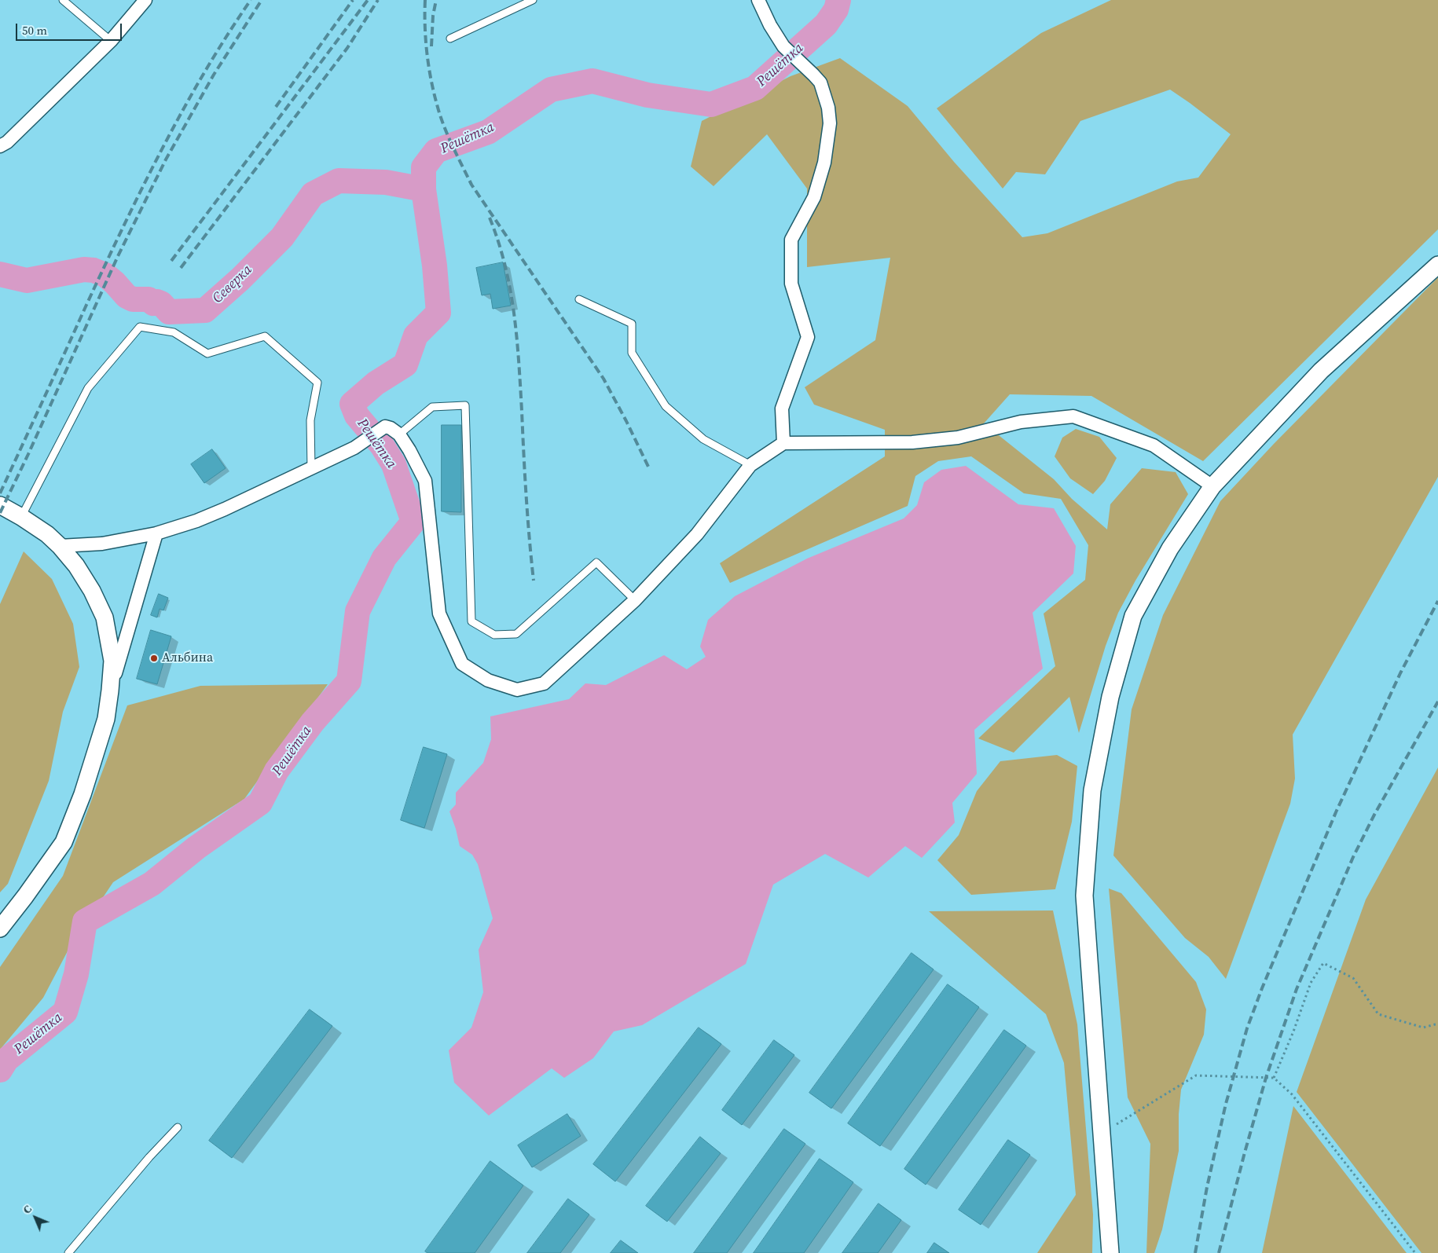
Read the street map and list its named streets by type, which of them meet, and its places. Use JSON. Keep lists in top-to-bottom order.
{
  "water": ["Решётка", "Северка"],
  "places": ["Альбина"],
  "scale_bar": "50 m",
  "north": "top left"
}
